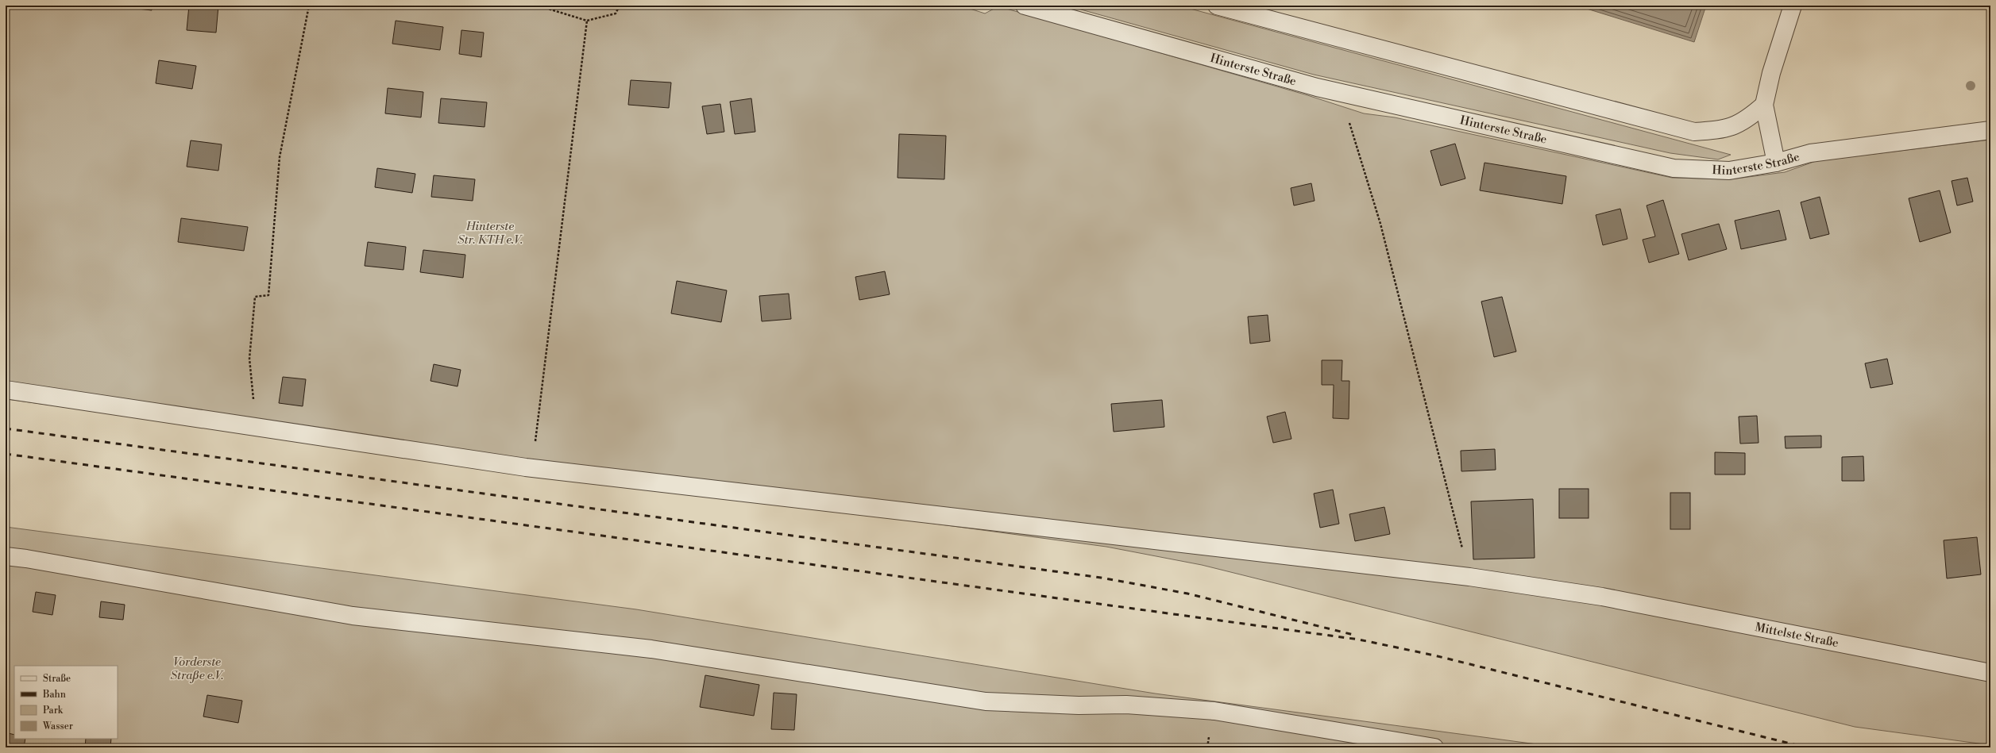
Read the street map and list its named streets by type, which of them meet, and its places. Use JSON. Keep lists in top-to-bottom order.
{
  "streets": {
    "street": ["Hinterste Straße", "Mittelste Straße"]
  },
  "parks": ["Hinterste Str. KTH e.V.", "Vorderste Straße e.V."],
  "legend": [
    "Straße",
    "Bahn",
    "Park",
    "Wasser"
  ]
}
